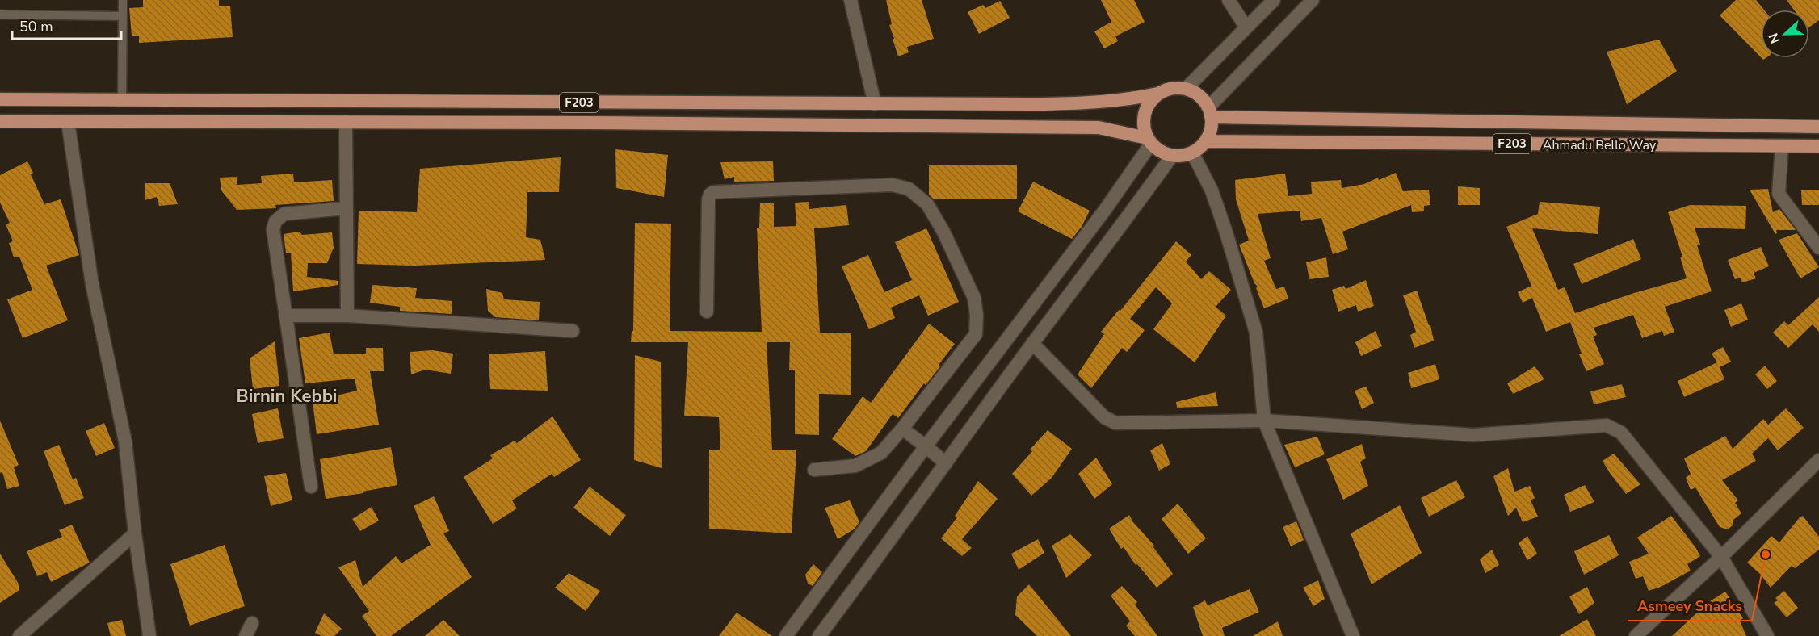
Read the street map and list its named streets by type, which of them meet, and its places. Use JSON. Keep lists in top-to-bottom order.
{
  "streets": {
    "main road": ["F203", "Ahmadu Bello Way"]
  },
  "crossings": [
    ["F203", "Ahmadu Bello Way"]
  ],
  "districts": ["Birnin Kebbi"],
  "places": ["Asmeey Snacks"],
  "scale_bar": "50 m",
  "north": "left"
}
